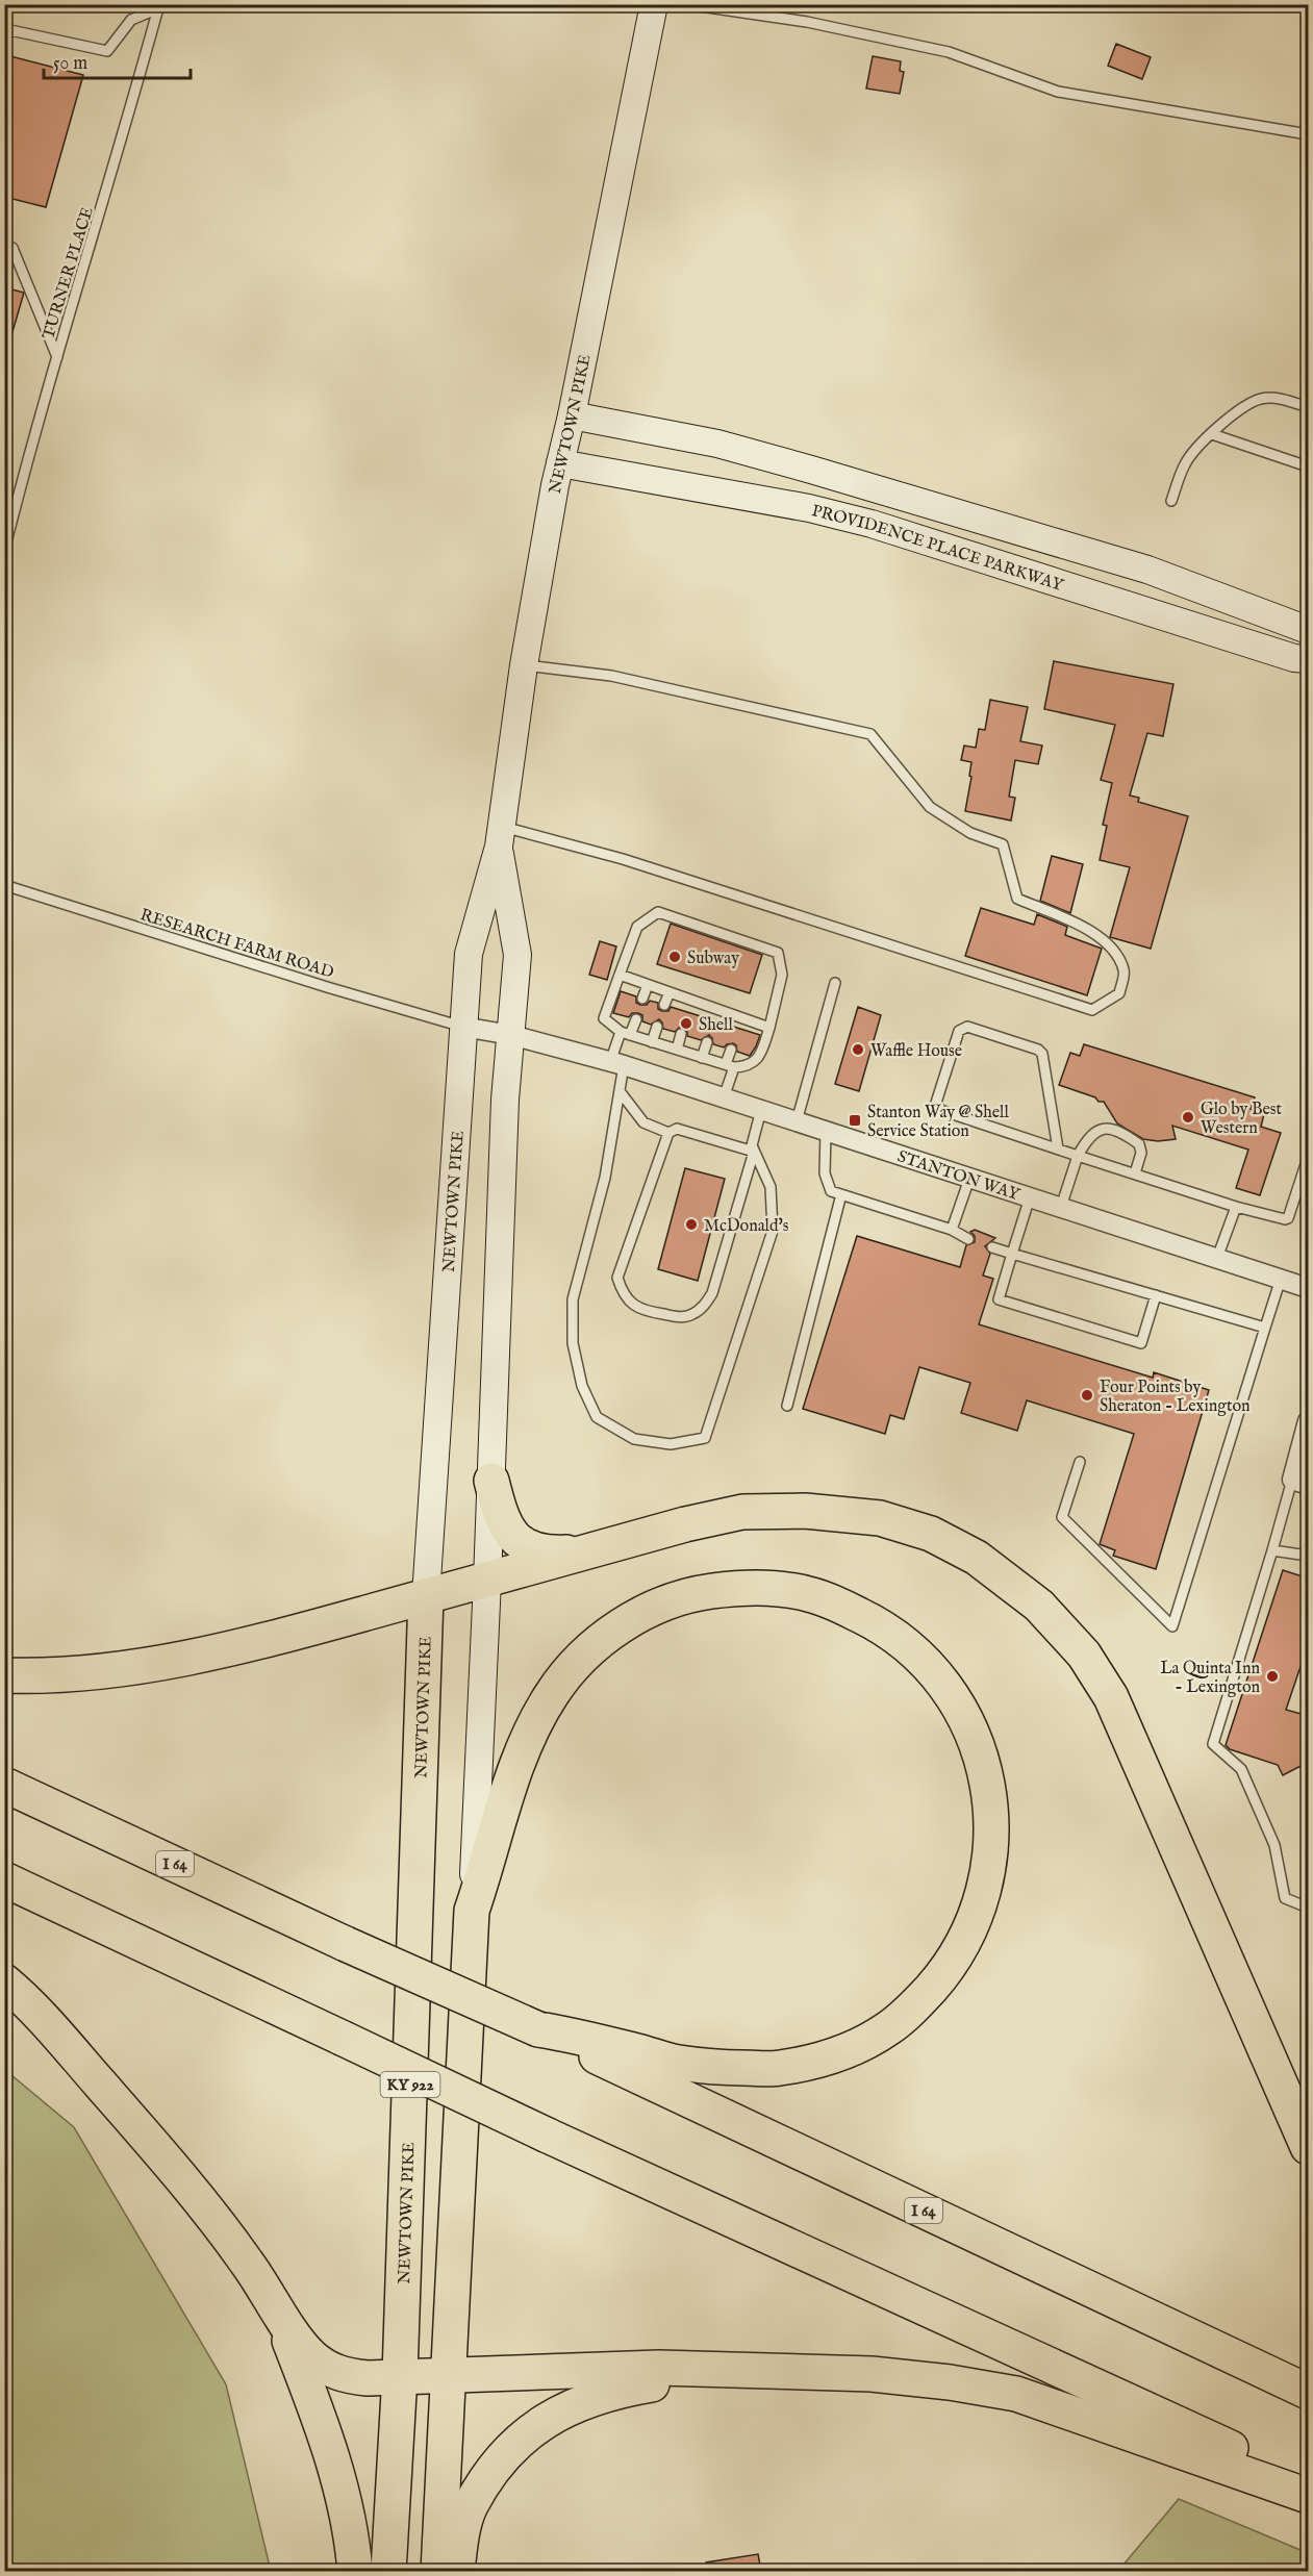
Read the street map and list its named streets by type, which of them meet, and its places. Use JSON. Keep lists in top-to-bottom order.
{
  "streets": {
    "highway": ["NEWTOWN PIKE", "I 64", "KY 922"],
    "main road": ["PROVIDENCE PLACE PARKWAY"],
    "street": ["STANTON WAY"],
    "lane": ["TURNER PLACE", "RESEARCH FARM ROAD"]
  },
  "crossings": [
    ["NEWTOWN PIKE", "PROVIDENCE PLACE PARKWAY"],
    ["NEWTOWN PIKE", "RESEARCH FARM ROAD"],
    ["NEWTOWN PIKE", "STANTON WAY"],
    ["RESEARCH FARM ROAD", "STANTON WAY"]
  ],
  "places": {
    "other": [
      "Subway",
      "Shell",
      "Waffle House",
      "Glo by Best Western",
      "McDonald's",
      "Four Points by Sheraton - Lexington",
      "La Quinta Inn - Lexington"
    ],
    "transit": ["Stanton Way @ Shell Service Station"]
  },
  "scale_bar": "50 m"
}
